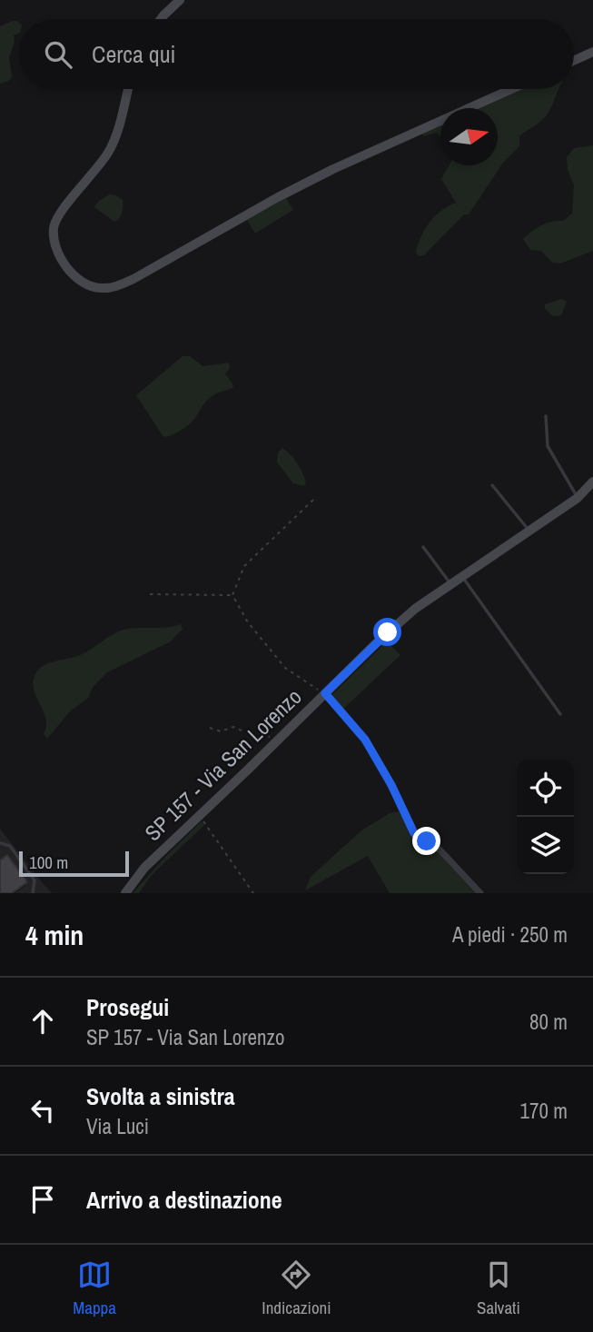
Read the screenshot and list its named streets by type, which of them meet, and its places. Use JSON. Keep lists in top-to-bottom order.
{
  "streets": {
    "street": ["SP 157 - Via San Lorenzo"]
  },
  "scale_bar": "100 m",
  "north": "right",
  "page": {
    "search": "Cerca qui",
    "scale": "100 m",
    "heading": ["4 min", "A piedi · 250 m"],
    "list": [
      ["Prosegui", "SP 157 - Via San Lorenzo", "80 m"],
      ["Svolta a sinistra", "Via Luci", "170 m"],
      "Arrivo a destinazione"
    ],
    "nav": ["Mappa", "Indicazioni", "Salvati"]
  }
}
